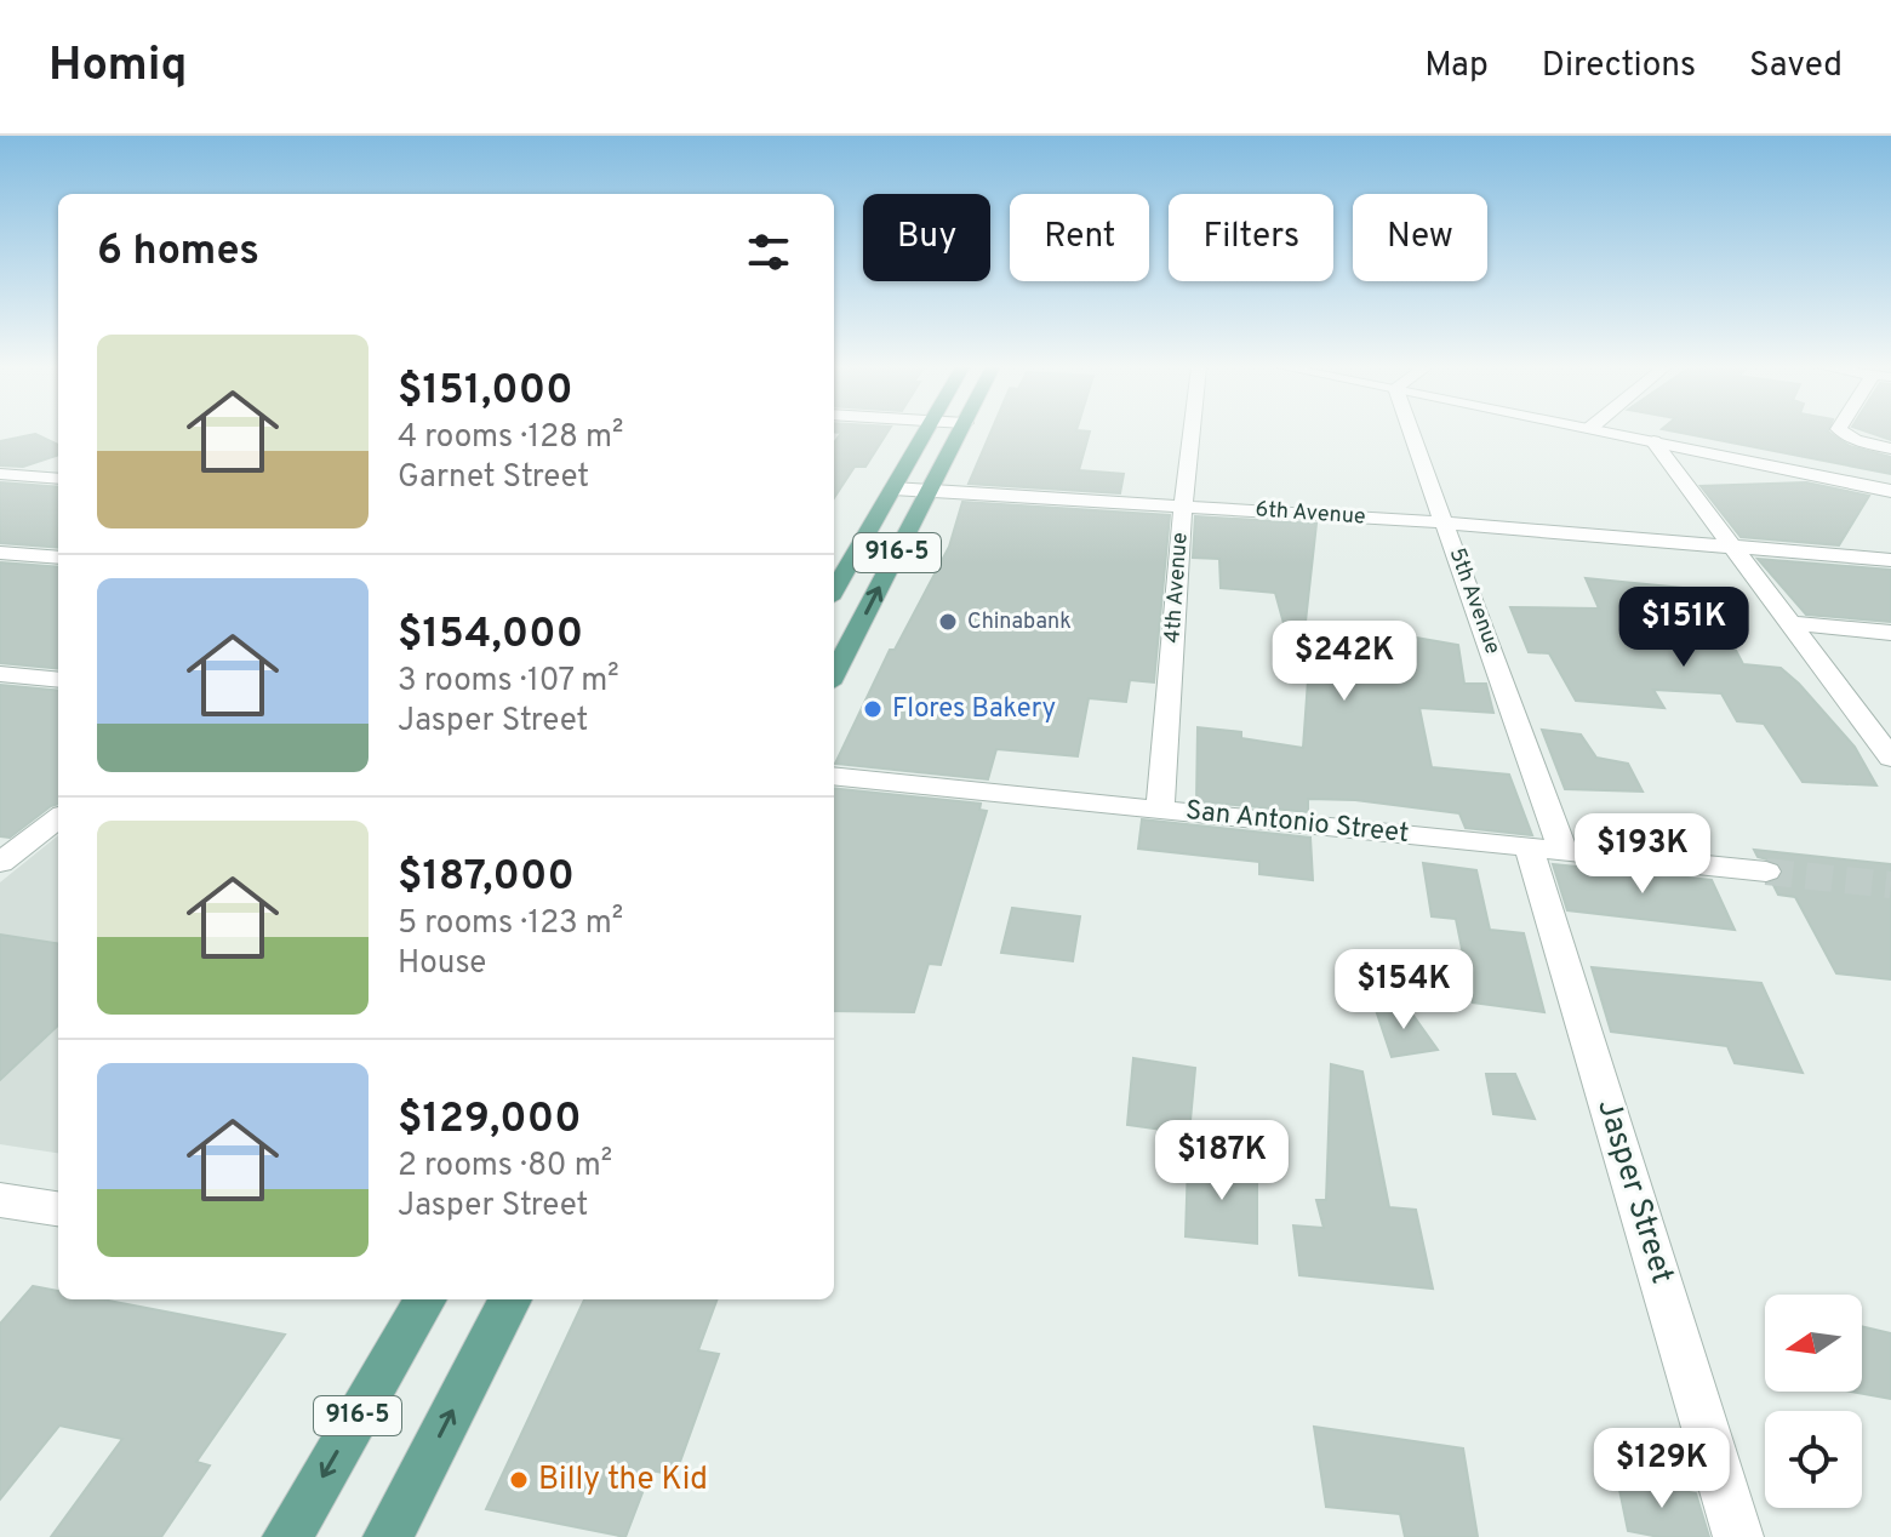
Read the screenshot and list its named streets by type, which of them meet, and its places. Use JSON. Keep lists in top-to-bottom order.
{
  "streets": {
    "main road": ["916-5"],
    "street": [
      "6th Avenue",
      "4th Avenue",
      "5th Avenue",
      "San Antonio Street",
      "Jasper Street"
    ]
  },
  "crossings": [
    ["6th Avenue", "916-5"],
    ["6th Avenue", "4th Avenue"],
    ["6th Avenue", "5th Avenue"],
    ["4th Avenue", "San Antonio Street"],
    ["5th Avenue", "San Antonio Street"],
    ["5th Avenue", "Jasper Street"],
    ["San Antonio Street", "Jasper Street"]
  ],
  "places": ["Chinabank", "Flores Bakery", "Billy the Kid"],
  "north": "left",
  "page": {
    "header": "Homiq",
    "nav": ["Map", "Directions", "Saved"],
    "chip": [
      "Buy",
      "Rent",
      "Filters",
      "New"
    ],
    "heading": "6 homes",
    "list": [
      {
        "name": "$151,000",
        "note": "4 rooms · 128 m² · Garnet Street"
      },
      {
        "name": "$154,000",
        "note": "3 rooms · 107 m² · Jasper Street"
      },
      {
        "name": "$187,000",
        "note": "5 rooms · 123 m² · House"
      },
      {
        "name": "$129,000",
        "note": "2 rooms · 80 m² · Jasper Street"
      }
    ],
    "price": [
      "$151K",
      "$242K",
      "$193K",
      "$154K",
      "$187K",
      "$129K"
    ]
  }
}
